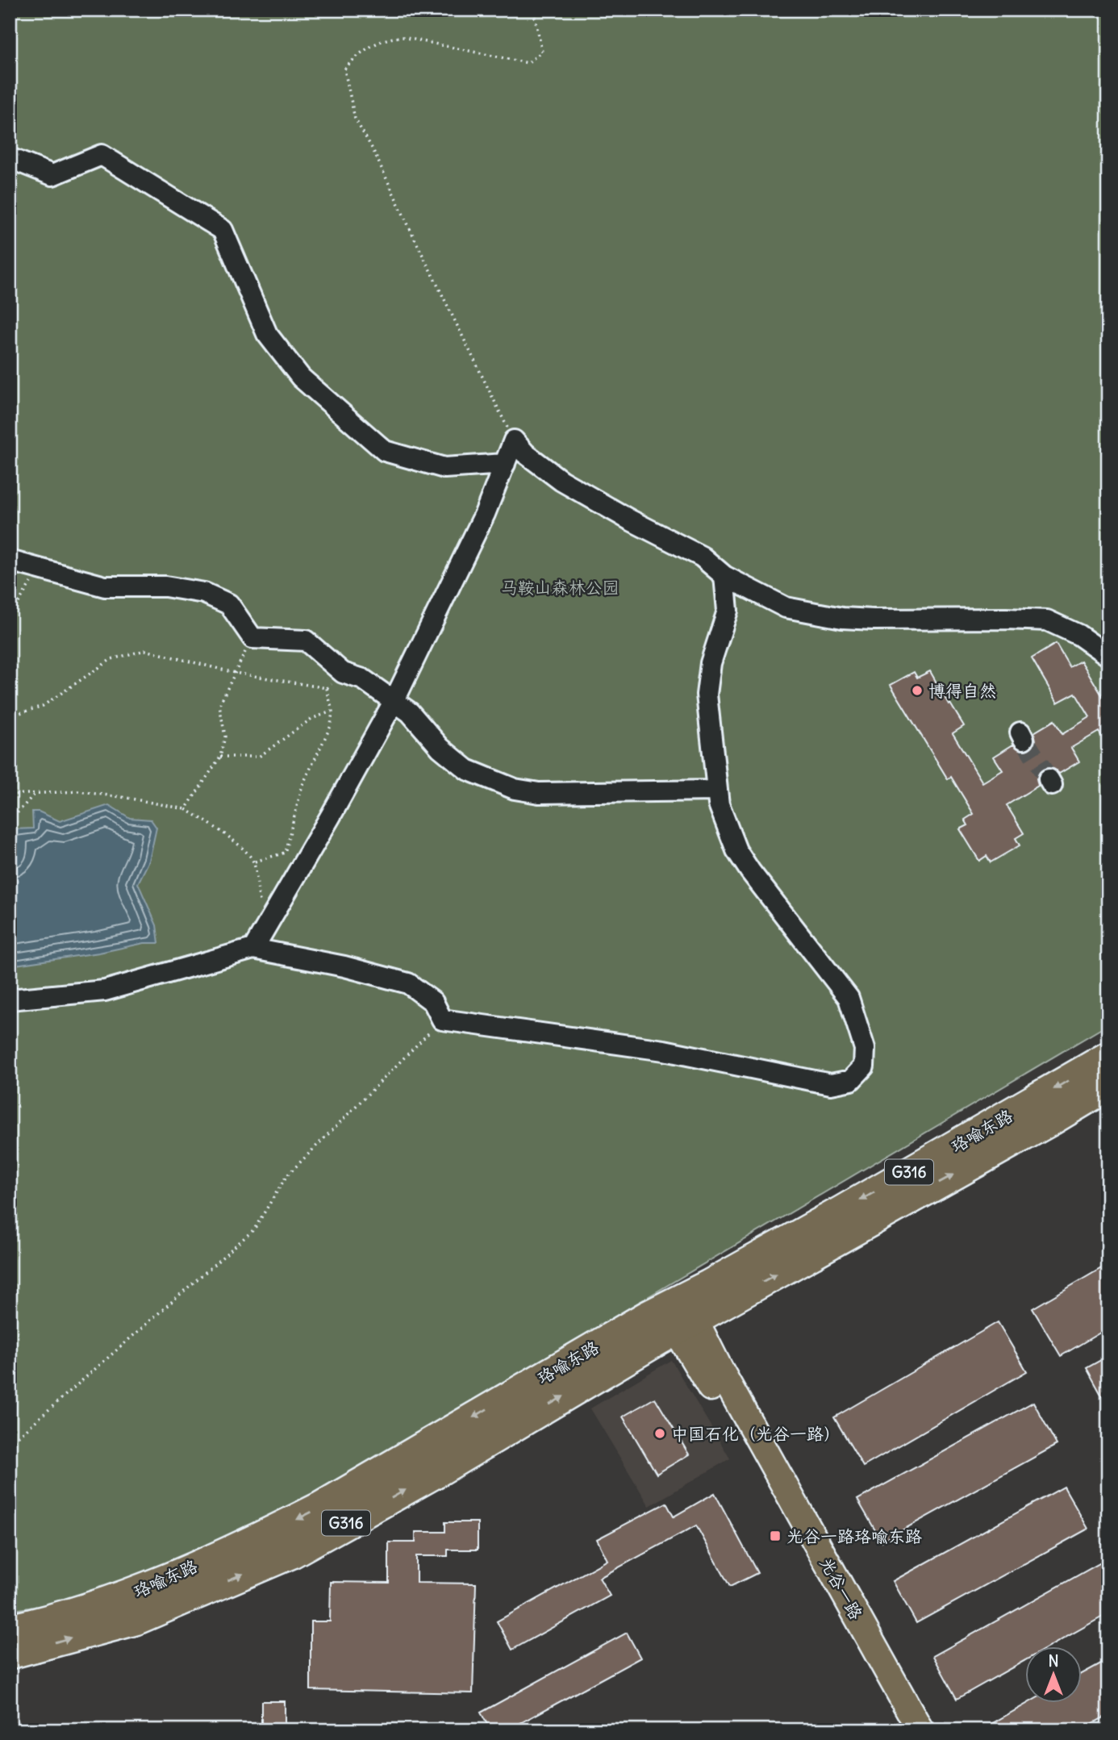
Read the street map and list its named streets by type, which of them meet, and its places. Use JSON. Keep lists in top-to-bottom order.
{
  "streets": {
    "highway": ["珞喻东路", "G316"],
    "main road": ["光谷一路"]
  },
  "crossings": [
    ["珞喻东路", "光谷一路"]
  ],
  "parks": ["马鞍山森林公园"],
  "places": {
    "other": ["博得自然", "中国石化（光谷一路）"],
    "transit": ["光谷一路珞喻东路"]
  },
  "north": "top"
}
